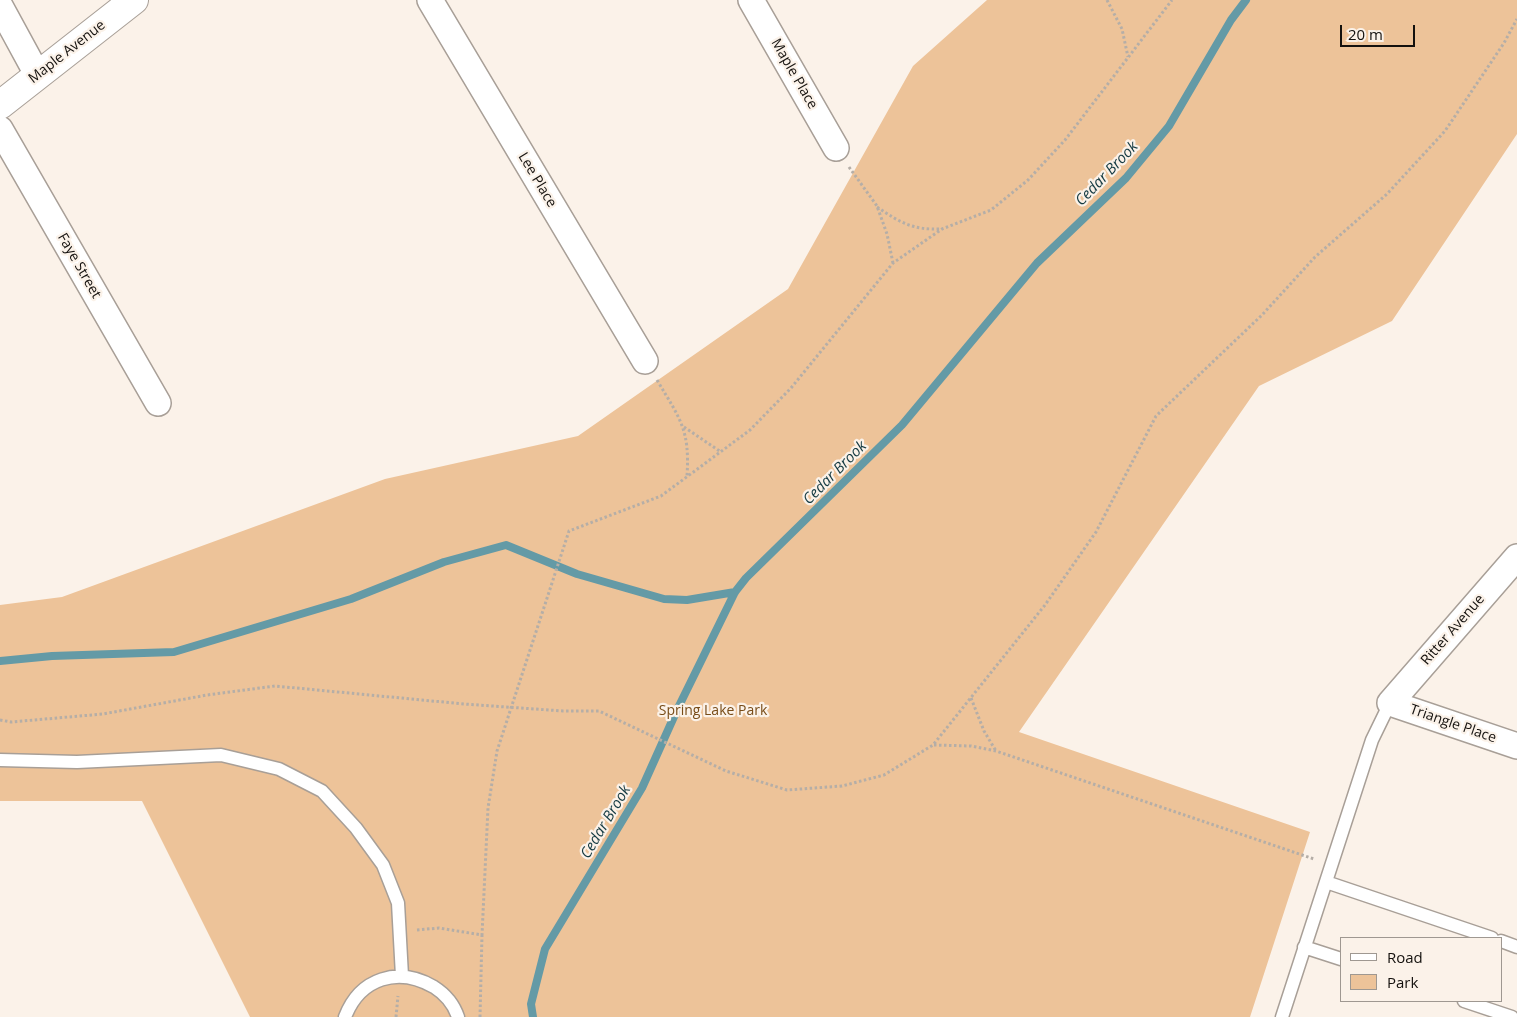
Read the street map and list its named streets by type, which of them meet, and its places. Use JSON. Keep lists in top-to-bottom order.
{
  "streets": {
    "main road": ["Maple Avenue"],
    "street": [
      "Maple Place",
      "Lee Place",
      "Faye Street",
      "Ritter Avenue",
      "Triangle Place"
    ]
  },
  "crossings": [
    ["Ritter Avenue", "Triangle Place"]
  ],
  "water": ["Cedar Brook"],
  "parks": ["Spring Lake Park"],
  "legend": ["Road", "Park"],
  "scale_bar": "20 m"
}
